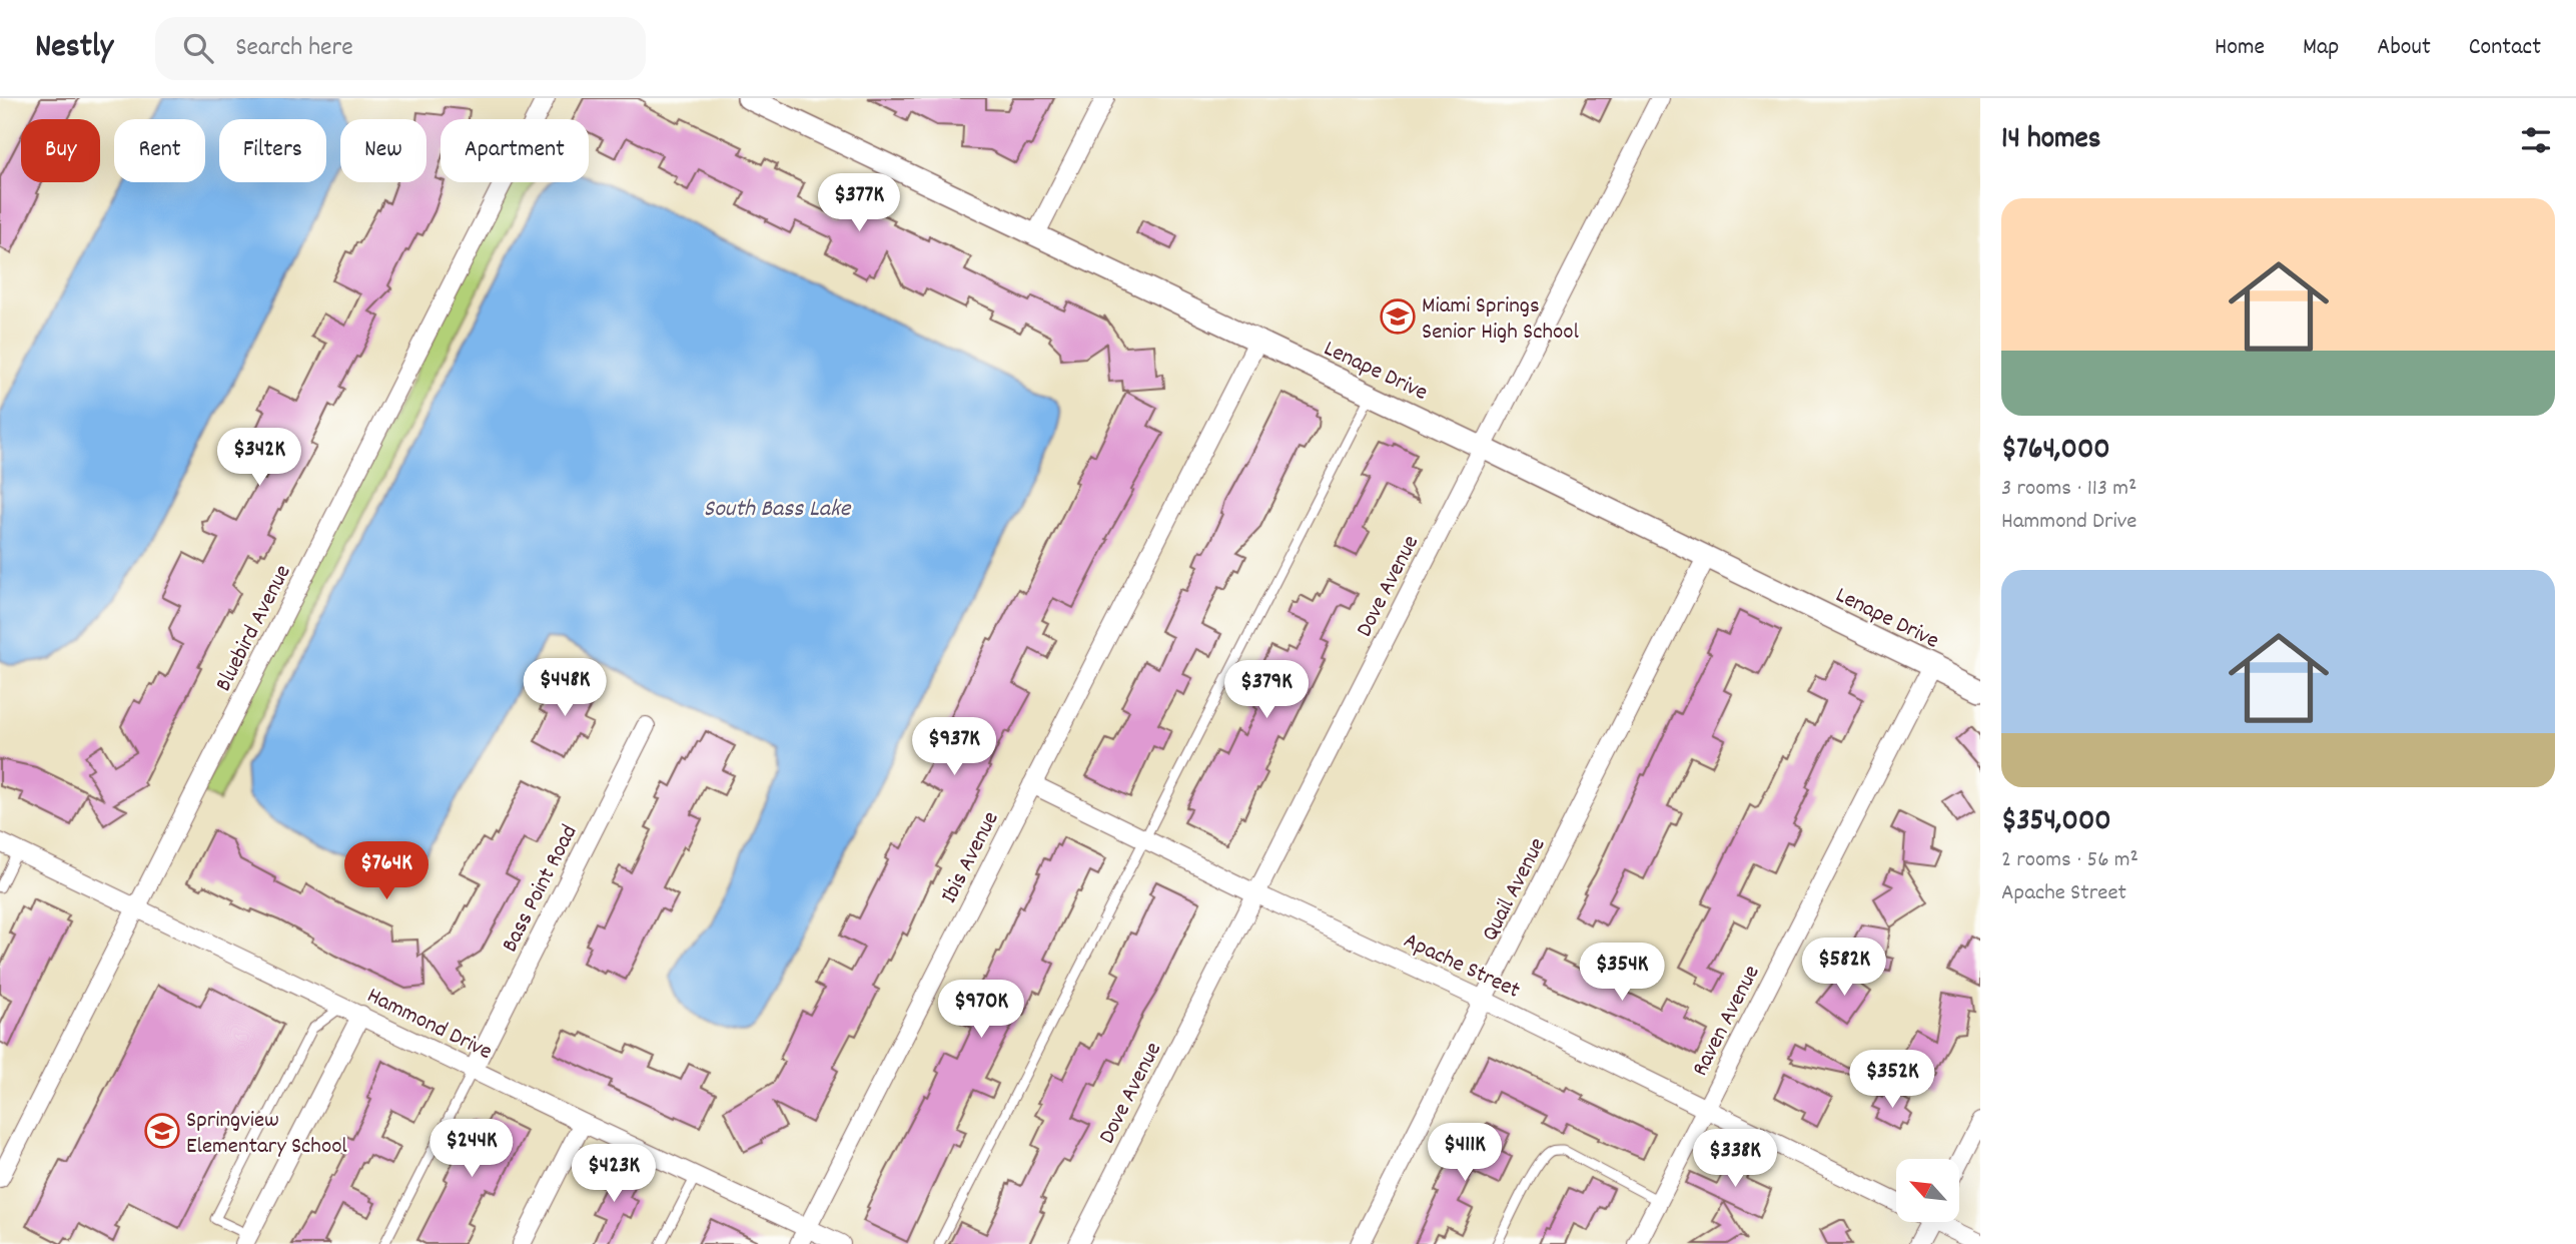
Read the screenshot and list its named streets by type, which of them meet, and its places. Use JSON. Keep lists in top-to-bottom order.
{
  "streets": {
    "street": [
      "Lenape Drive",
      "Dove Avenue",
      "Bluebird Avenue",
      "Ibis Avenue",
      "Bass Point Road",
      "Quail Avenue",
      "Apache Street",
      "Raven Avenue",
      "Hammond Drive"
    ]
  },
  "crossings": [
    ["Lenape Drive", "Dove Avenue"],
    ["Lenape Drive", "Ibis Avenue"],
    ["Lenape Drive", "Quail Avenue"],
    ["Lenape Drive", "Raven Avenue"],
    ["Dove Avenue", "Apache Street"],
    ["Bluebird Avenue", "Hammond Drive"],
    ["Ibis Avenue", "Apache Street"],
    ["Ibis Avenue", "Hammond Drive"],
    ["Bass Point Road", "Hammond Drive"],
    ["Quail Avenue", "Apache Street"],
    ["Apache Street", "Raven Avenue"]
  ],
  "water": ["South Bass Lake"],
  "places": {
    "school or university": ["Miami Springs Senior High School", "Springview Elementary School"]
  },
  "north": "top left",
  "page": {
    "header": "Nestly",
    "search": "Search here",
    "nav": [
      "Home",
      "Map",
      "About",
      "Contact"
    ],
    "heading": "14 homes",
    "chip": [
      "Buy",
      "Rent",
      "Filters",
      "New",
      "Apartment"
    ],
    "price": [
      "$377K",
      "$342K",
      "$448K",
      "$379K",
      "$937K",
      "$764K",
      "$582K",
      "$354K",
      "$970K",
      "$352K",
      "$244K",
      "$411K",
      "$338K",
      "$423K"
    ],
    "list": [
      {
        "name": "$764,000",
        "note": "3 rooms · 113 m² · Hammond Drive"
      },
      {
        "name": "$354,000",
        "note": "2 rooms · 56 m² · Apache Street"
      }
    ]
  }
}
